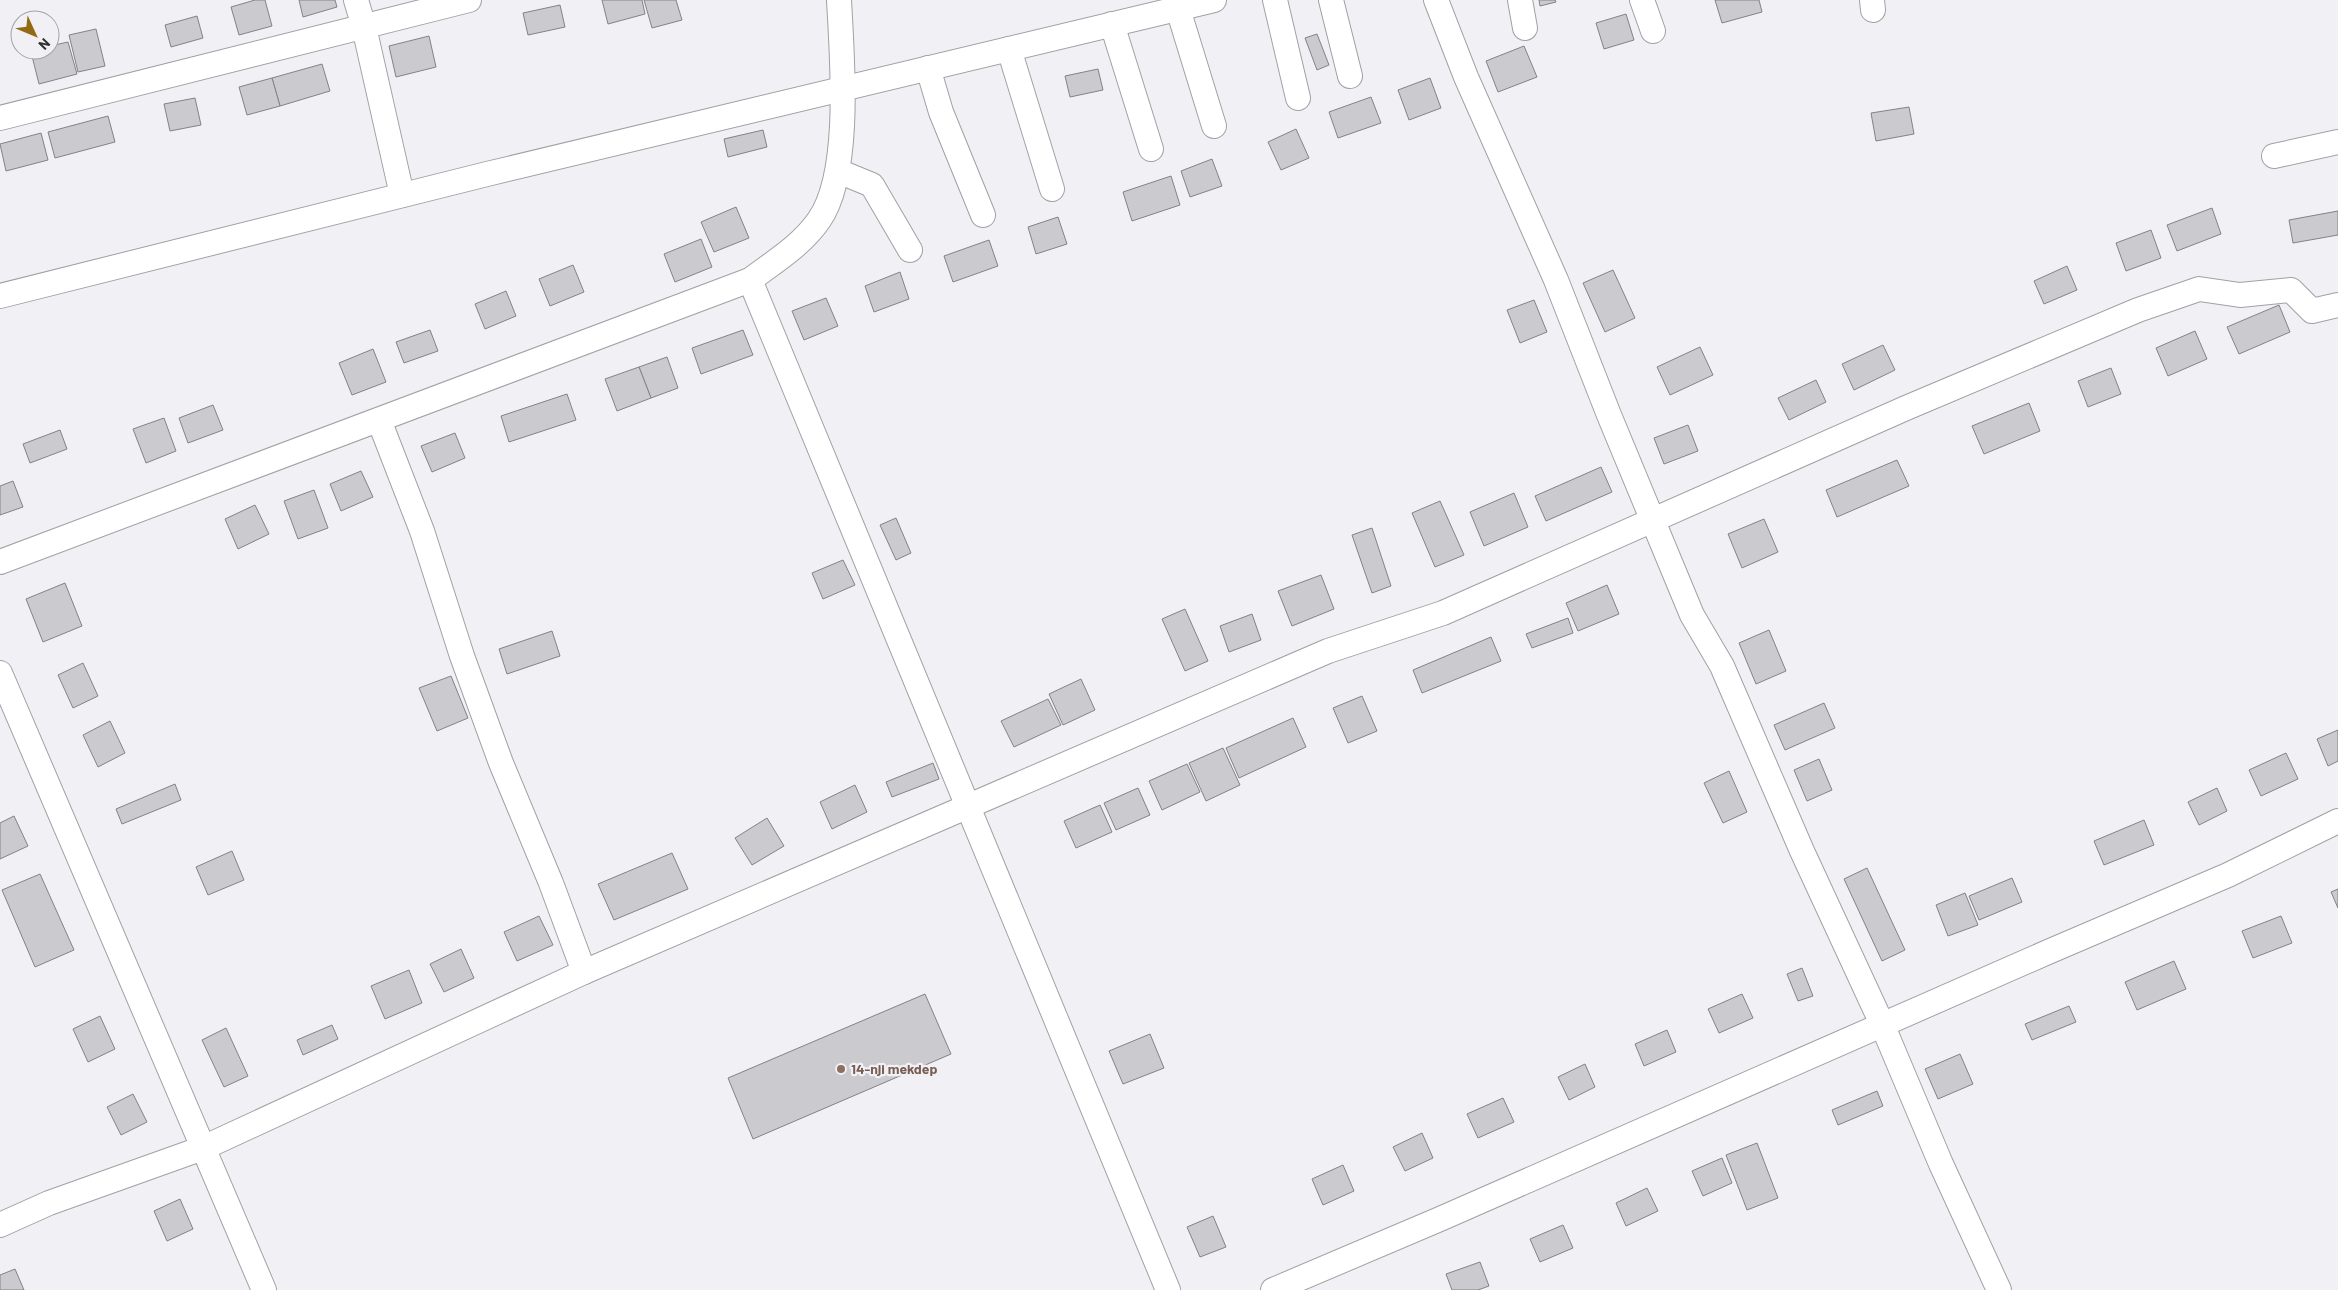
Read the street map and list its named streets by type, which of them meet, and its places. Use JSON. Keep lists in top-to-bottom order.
{
  "places": ["14-nji mekdep"],
  "north": "bottom right"
}
